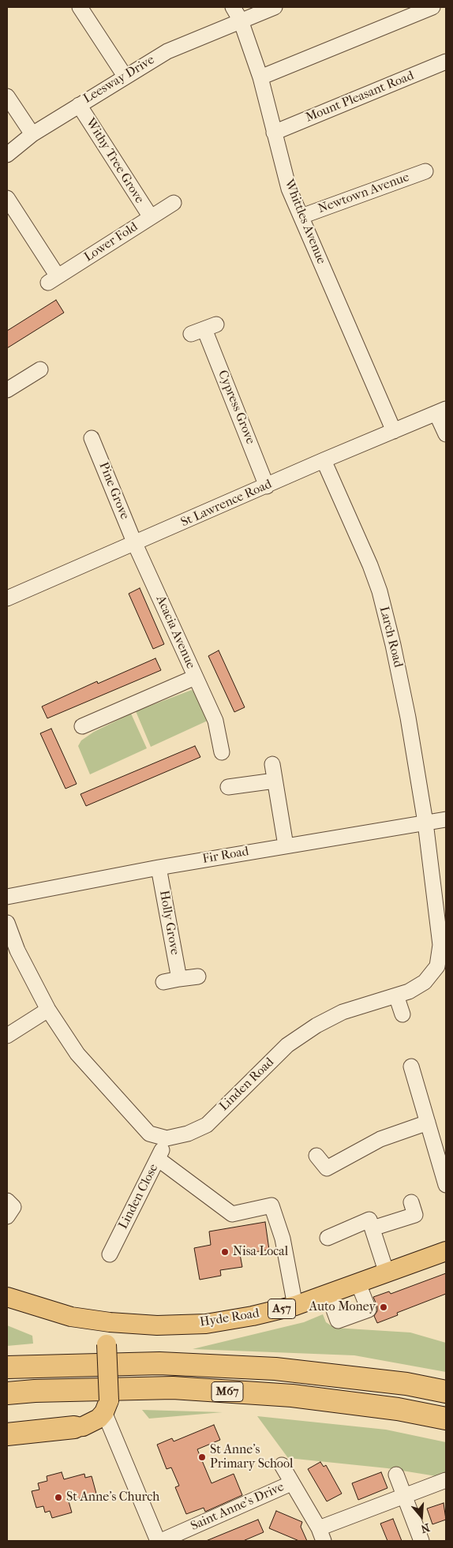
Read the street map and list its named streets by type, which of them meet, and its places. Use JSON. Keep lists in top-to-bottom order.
{
  "streets": {
    "highway": ["M67"],
    "main road": ["A57", "Hyde Road"],
    "street": [
      "Leesway Drive",
      "Mount Pleasant Road",
      "Withy Tree Grove",
      "Newtown Avenue",
      "Whittles Avenue",
      "Lower Fold",
      "Cypress Grove",
      "Pine Grove",
      "St Lawrence Road",
      "Acacia Avenue",
      "Larch Road",
      "Fir Road",
      "Holly Grove",
      "Linden Road",
      "Linden Close",
      "Saint Anne's Drive"
    ]
  },
  "crossings": [
    ["Leesway Drive", "Withy Tree Grove"],
    ["Leesway Drive", "Whittles Avenue"],
    ["Mount Pleasant Road", "Whittles Avenue"],
    ["Withy Tree Grove", "Lower Fold"],
    ["Newtown Avenue", "Whittles Avenue"],
    ["Whittles Avenue", "St Lawrence Road"],
    ["Cypress Grove", "St Lawrence Road"],
    ["Pine Grove", "St Lawrence Road"],
    ["Pine Grove", "Acacia Avenue"],
    ["St Lawrence Road", "Acacia Avenue"],
    ["St Lawrence Road", "Larch Road"],
    ["Larch Road", "Fir Road"],
    ["Larch Road", "Linden Road"],
    ["Fir Road", "Holly Grove"],
    ["Fir Road", "Linden Road"],
    ["Linden Road", "Linden Close"]
  ],
  "places": [
    "Nisa Local",
    "Auto Money",
    "St Anne's Primary School",
    "St Anne's Church"
  ],
  "north": "bottom"
}
